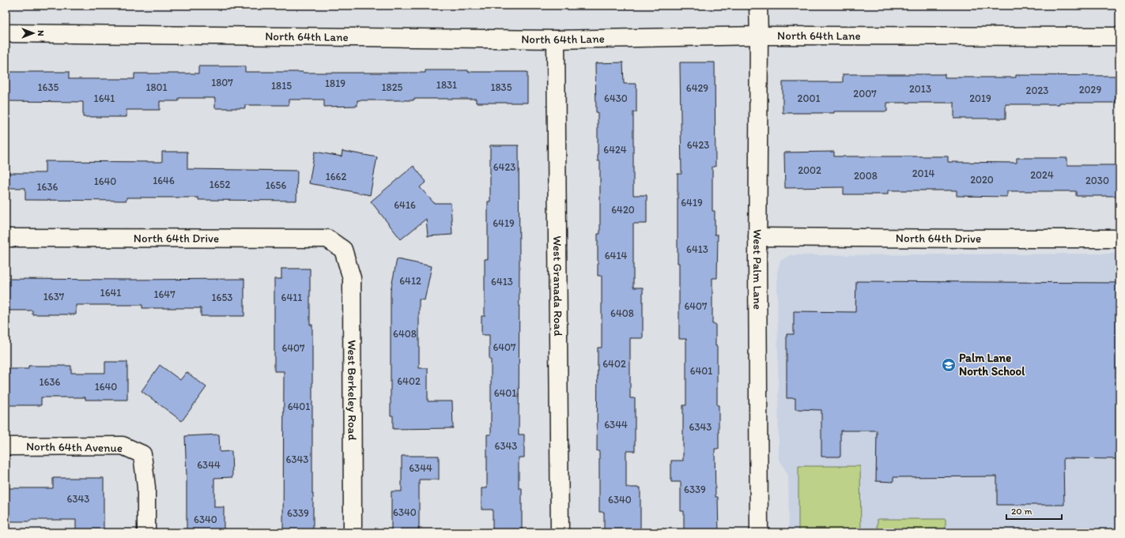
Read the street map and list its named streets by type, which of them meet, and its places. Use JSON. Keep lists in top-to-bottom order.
{
  "streets": {
    "street": [
      "North 64th Lane",
      "North 64th Drive",
      "West Palm Lane",
      "West Granada Road",
      "West Berkeley Road",
      "North 64th Avenue"
    ]
  },
  "crossings": [
    ["North 64th Lane", "West Palm Lane"],
    ["North 64th Lane", "West Granada Road"],
    ["North 64th Drive", "West Palm Lane"],
    ["North 64th Drive", "West Berkeley Road"]
  ],
  "places": {
    "school or university": ["Palm Lane North School"]
  },
  "house_numbers": [
    "1807",
    "1819",
    "1831",
    "1815",
    "1635",
    "1801",
    "1825",
    "1835",
    "6429",
    "2013",
    "2029",
    "2023",
    "2007",
    "1641",
    "6430",
    "2001",
    "2019",
    "6423",
    "6424",
    "6423",
    "2002",
    "2014",
    "2024",
    "2008",
    "1662",
    "2020",
    "1646",
    "2030",
    "1640",
    "1652",
    "1656",
    "1636",
    "6419",
    "6416",
    "6420",
    "6419",
    "6413",
    "6414",
    "6412",
    "6413",
    "1641",
    "1647",
    "1637",
    "1653",
    "6411",
    "6407",
    "6408",
    "6408",
    "6407",
    "6407",
    "6402",
    "6401",
    "6402",
    "1636",
    "1640",
    "6401",
    "6401",
    "6344",
    "6343",
    "6343",
    "6343",
    "6344",
    "6344",
    "6339",
    "6343",
    "6340",
    "6340",
    "6339",
    "6340"
  ],
  "scale_bar": "20 m",
  "north": "right"
}
